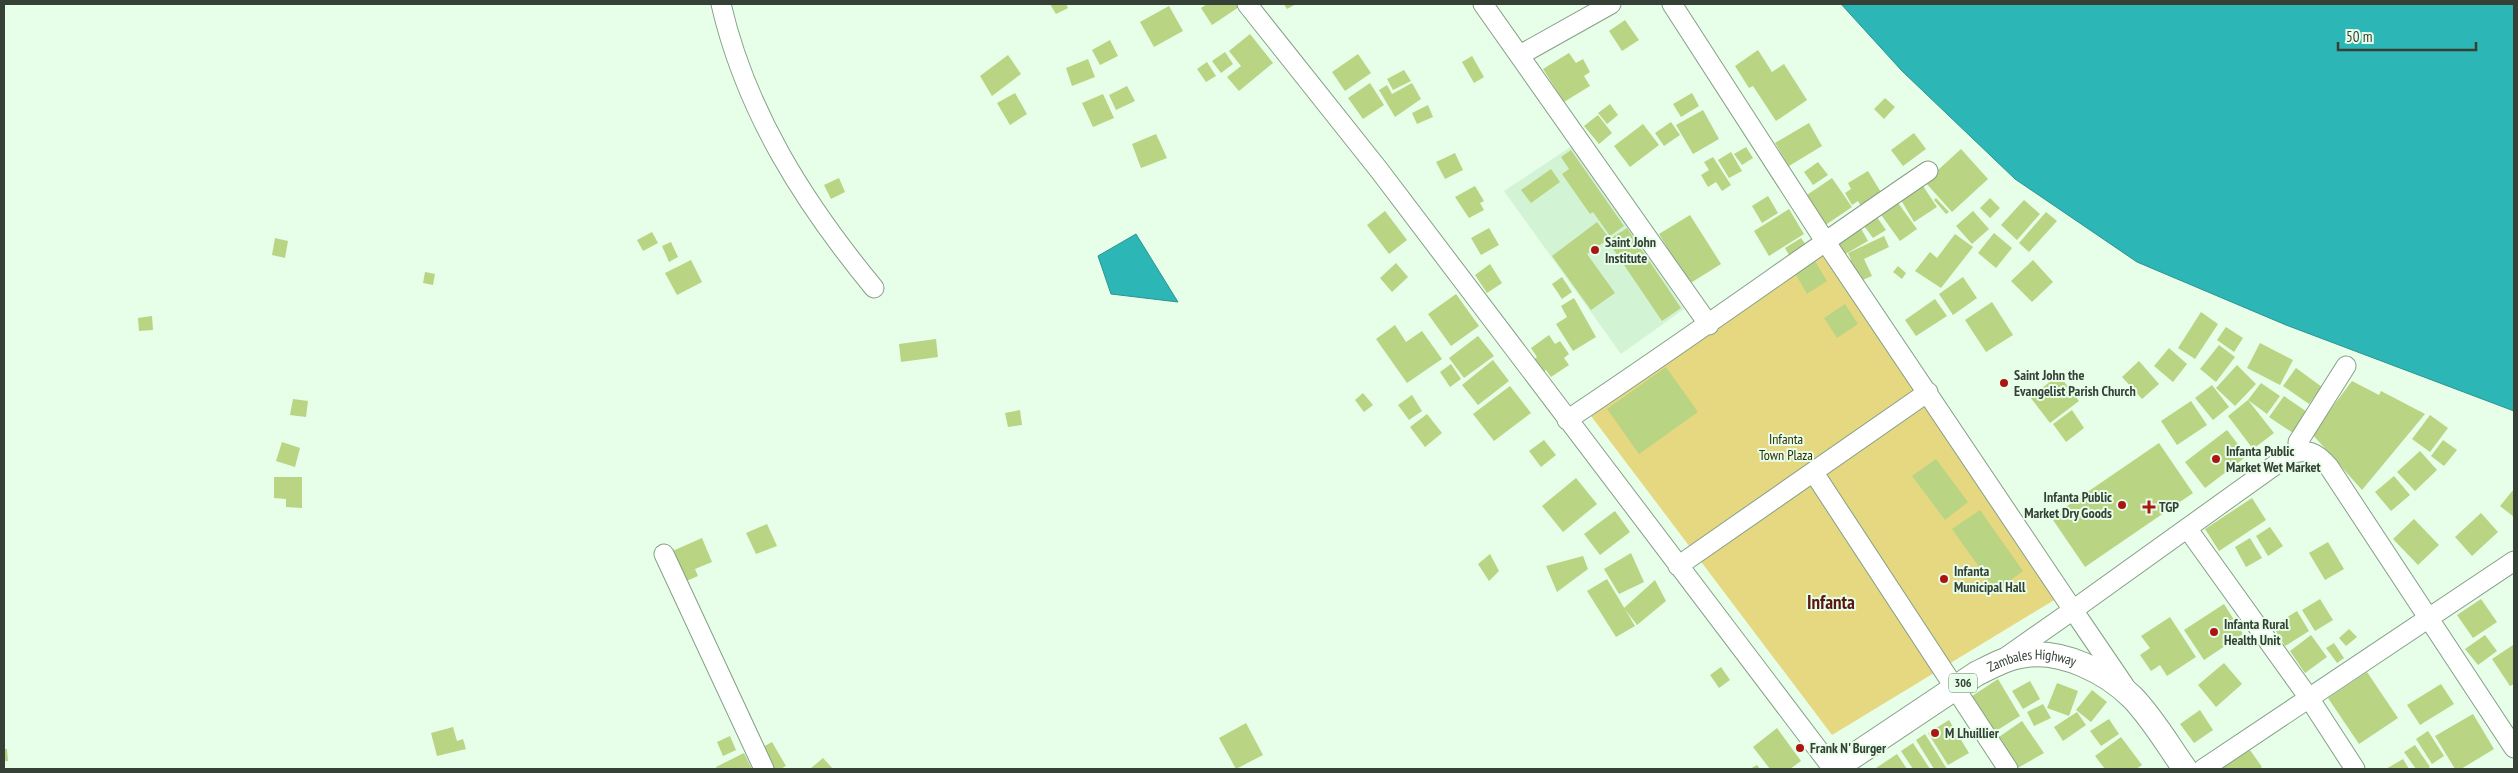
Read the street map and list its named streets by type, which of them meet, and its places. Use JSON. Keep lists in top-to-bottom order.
{
  "streets": {
    "main road": ["Zambales Highway", "306"]
  },
  "districts": ["Infanta"],
  "parks": ["Infanta Town Plaza"],
  "places": {
    "other": [
      "Saint John Institute",
      "Saint John the Evangelist Parish Church",
      "Infanta Public Market Wet Market",
      "Infanta Public Market Dry Goods",
      "Infanta Municipal Hall",
      "Infanta Rural Health Unit",
      "M Lhuillier",
      "Frank N' Burger"
    ],
    "health": ["TGP"]
  },
  "scale_bar": "50 m"
}
